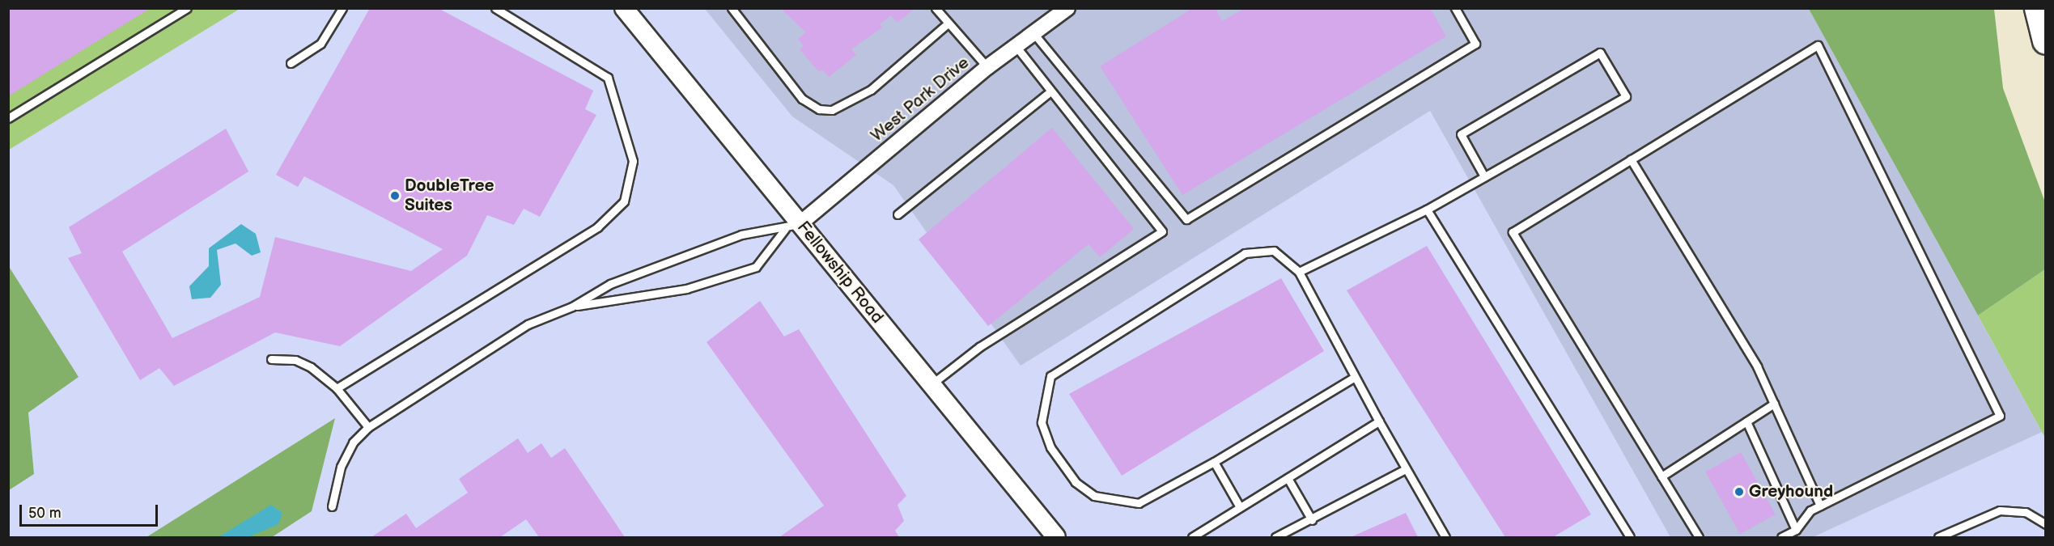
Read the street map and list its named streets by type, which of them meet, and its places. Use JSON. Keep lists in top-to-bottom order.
{
  "streets": {
    "street": ["West Park Drive", "Fellowship Road"]
  },
  "crossings": [
    ["West Park Drive", "Fellowship Road"]
  ],
  "places": ["DoubleTree Suites", "Greyhound"],
  "scale_bar": "50 m"
}
